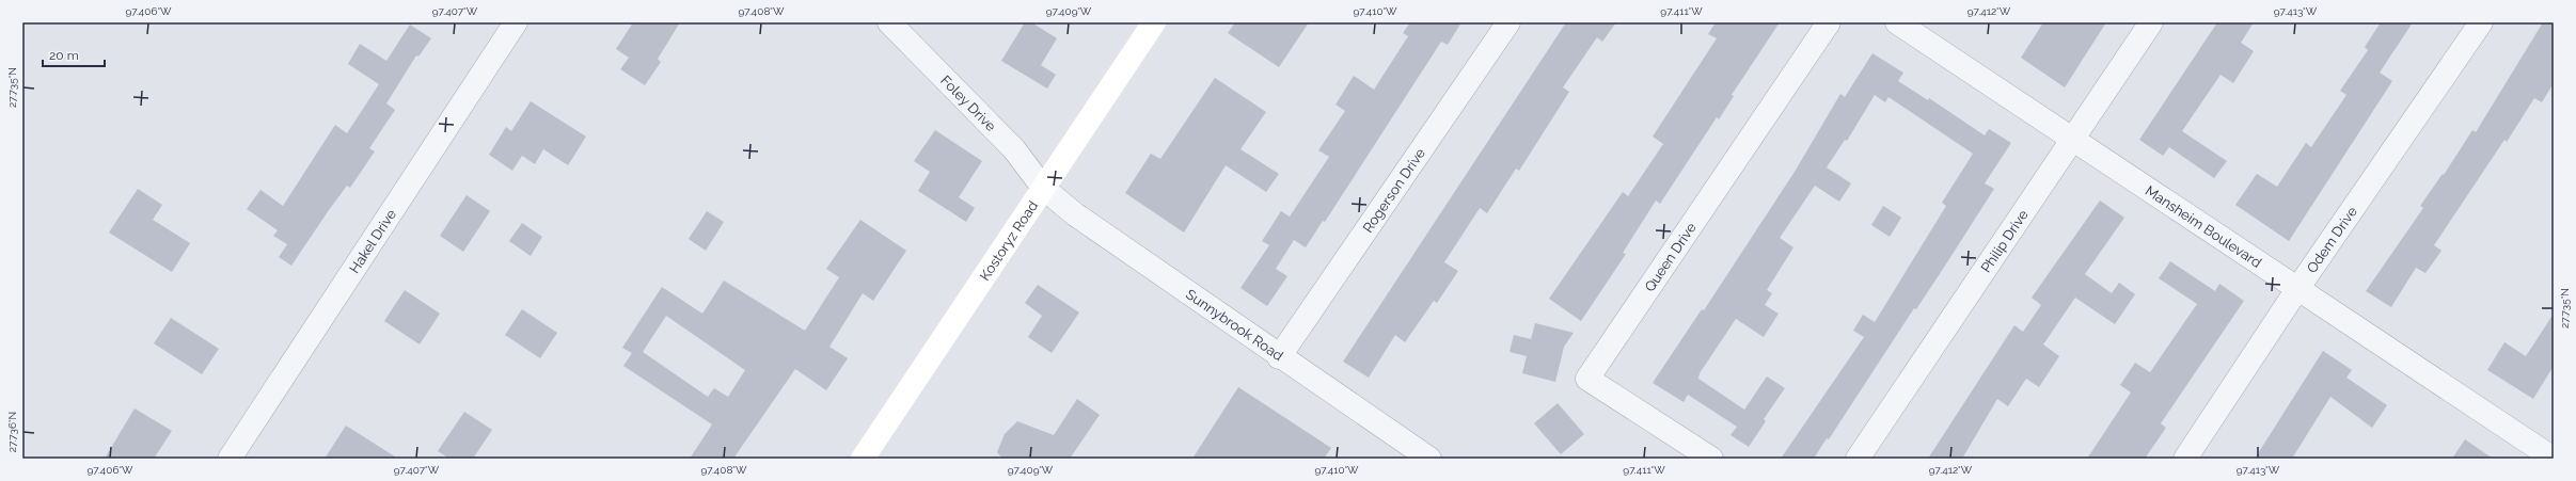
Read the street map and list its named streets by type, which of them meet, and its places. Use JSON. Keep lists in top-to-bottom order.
{
  "streets": {
    "main road": ["Kostoryz Road"],
    "street": [
      "Foley Drive",
      "Rogerson Drive",
      "Mansheim Boulevard",
      "Philip Drive",
      "Odem Drive",
      "Hakel Drive",
      "Queen Drive",
      "Sunnybrook Road"
    ]
  },
  "crossings": [
    ["Foley Drive", "Kostoryz Road"],
    ["Foley Drive", "Sunnybrook Road"],
    ["Rogerson Drive", "Sunnybrook Road"],
    ["Mansheim Boulevard", "Philip Drive"],
    ["Mansheim Boulevard", "Odem Drive"],
    ["Kostoryz Road", "Sunnybrook Road"]
  ],
  "scale_bar": "20 m",
  "coordinates": [
    "97.406°W",
    "97.407°W",
    "97.408°W",
    "97.409°W",
    "97.410°W",
    "97.411°W",
    "97.412°W",
    "97.413°W",
    "27.735°N",
    "27.736°N"
  ]
}
